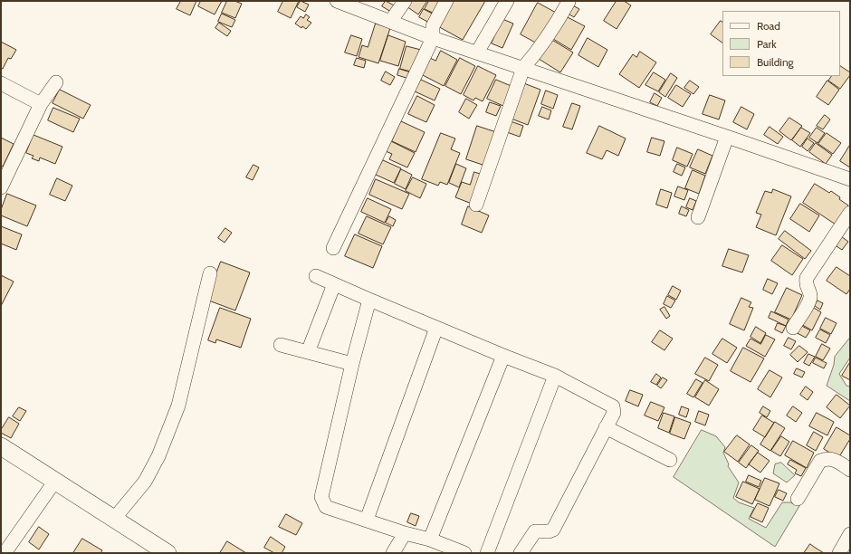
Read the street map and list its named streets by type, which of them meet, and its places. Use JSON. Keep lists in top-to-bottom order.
{
  "legend": ["Road", "Park", "Building"]
}
